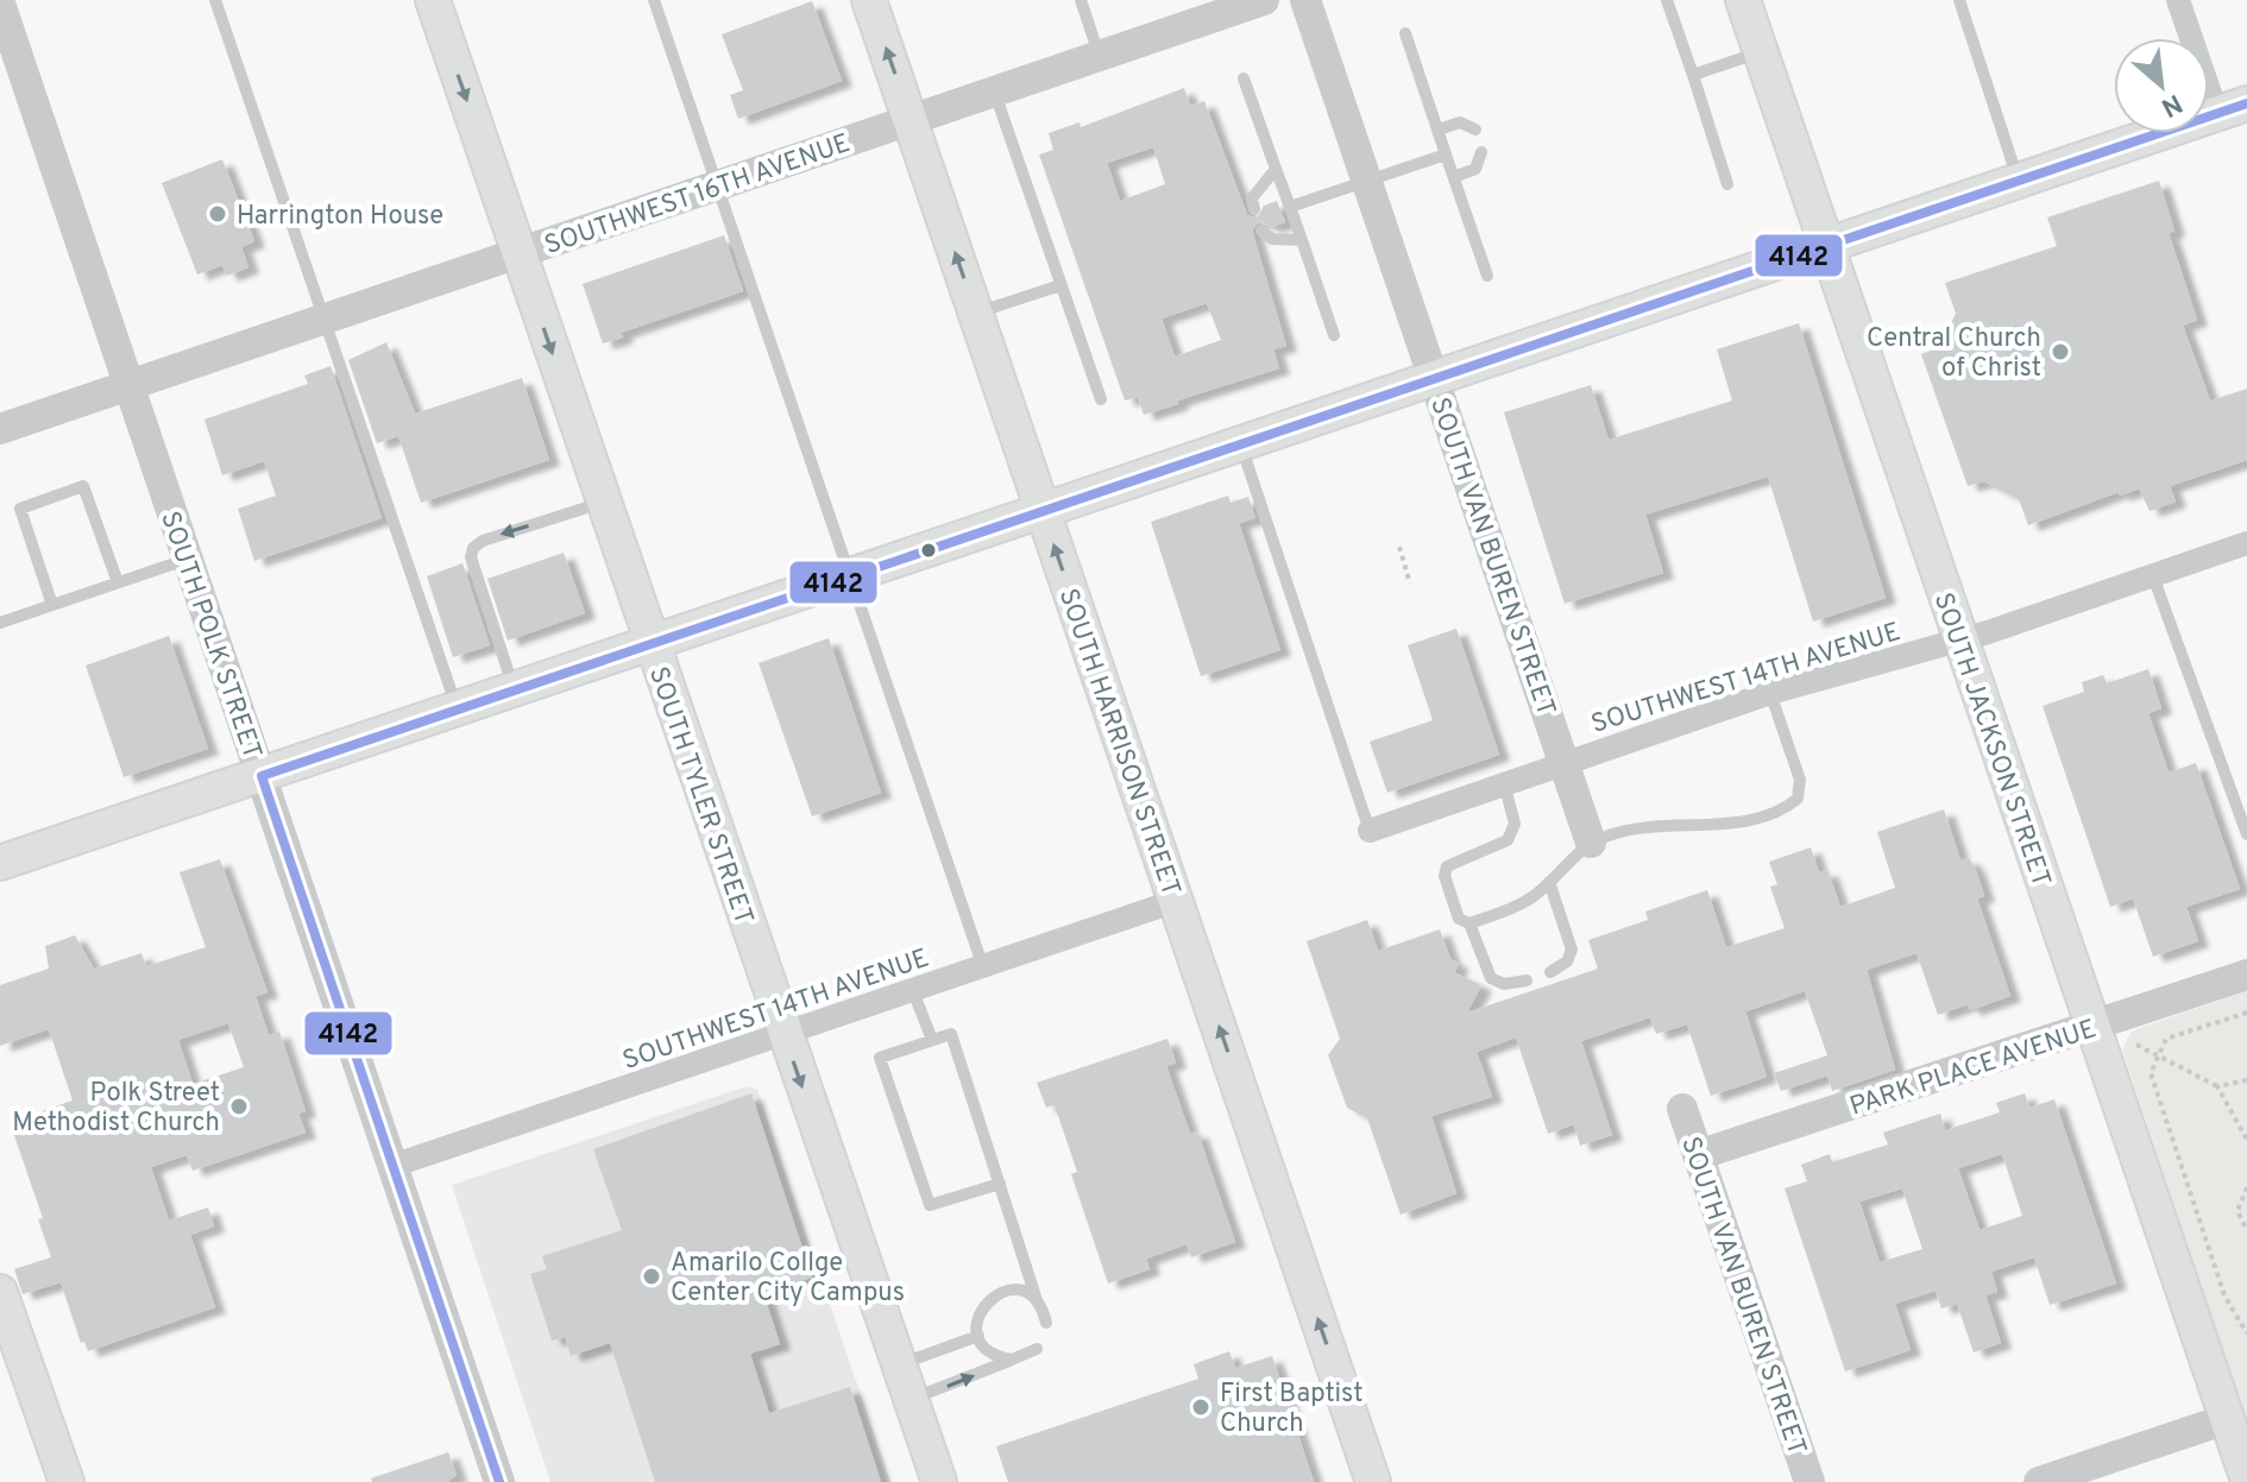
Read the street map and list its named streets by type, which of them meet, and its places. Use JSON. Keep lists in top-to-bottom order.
{
  "streets": {
    "main road": ["SOUTH JACKSON STREET", "SOUTH HARRISON STREET", "SOUTH TYLER STREET"],
    "street": [
      "SOUTHWEST 16TH AVENUE",
      "SOUTH VAN BUREN STREET",
      "SOUTH POLK STREET",
      "SOUTHWEST 14TH AVENUE",
      "PARK PLACE AVENUE"
    ]
  },
  "crossings": [
    ["SOUTHWEST 16TH AVENUE", "SOUTH POLK STREET"],
    ["SOUTHWEST 16TH AVENUE", "SOUTH HARRISON STREET"],
    ["SOUTHWEST 16TH AVENUE", "SOUTH TYLER STREET"],
    ["SOUTH VAN BUREN STREET", "SOUTHWEST 14TH AVENUE"],
    ["SOUTH VAN BUREN STREET", "PARK PLACE AVENUE"],
    ["SOUTH POLK STREET", "SOUTHWEST 14TH AVENUE"],
    ["SOUTHWEST 14TH AVENUE", "SOUTH JACKSON STREET"],
    ["SOUTHWEST 14TH AVENUE", "SOUTH HARRISON STREET"],
    ["SOUTHWEST 14TH AVENUE", "SOUTH TYLER STREET"],
    ["SOUTH JACKSON STREET", "PARK PLACE AVENUE"]
  ],
  "one_way": ["SOUTH HARRISON STREET", "SOUTH TYLER STREET"],
  "places": [
    "Harrington House",
    "Central Church of Christ",
    "Polk Street Methodist Church",
    "Amarilo Collge Center City Campus",
    "First Baptist Church"
  ],
  "lines": ["transit line 4142"],
  "north": "bottom right"
}
